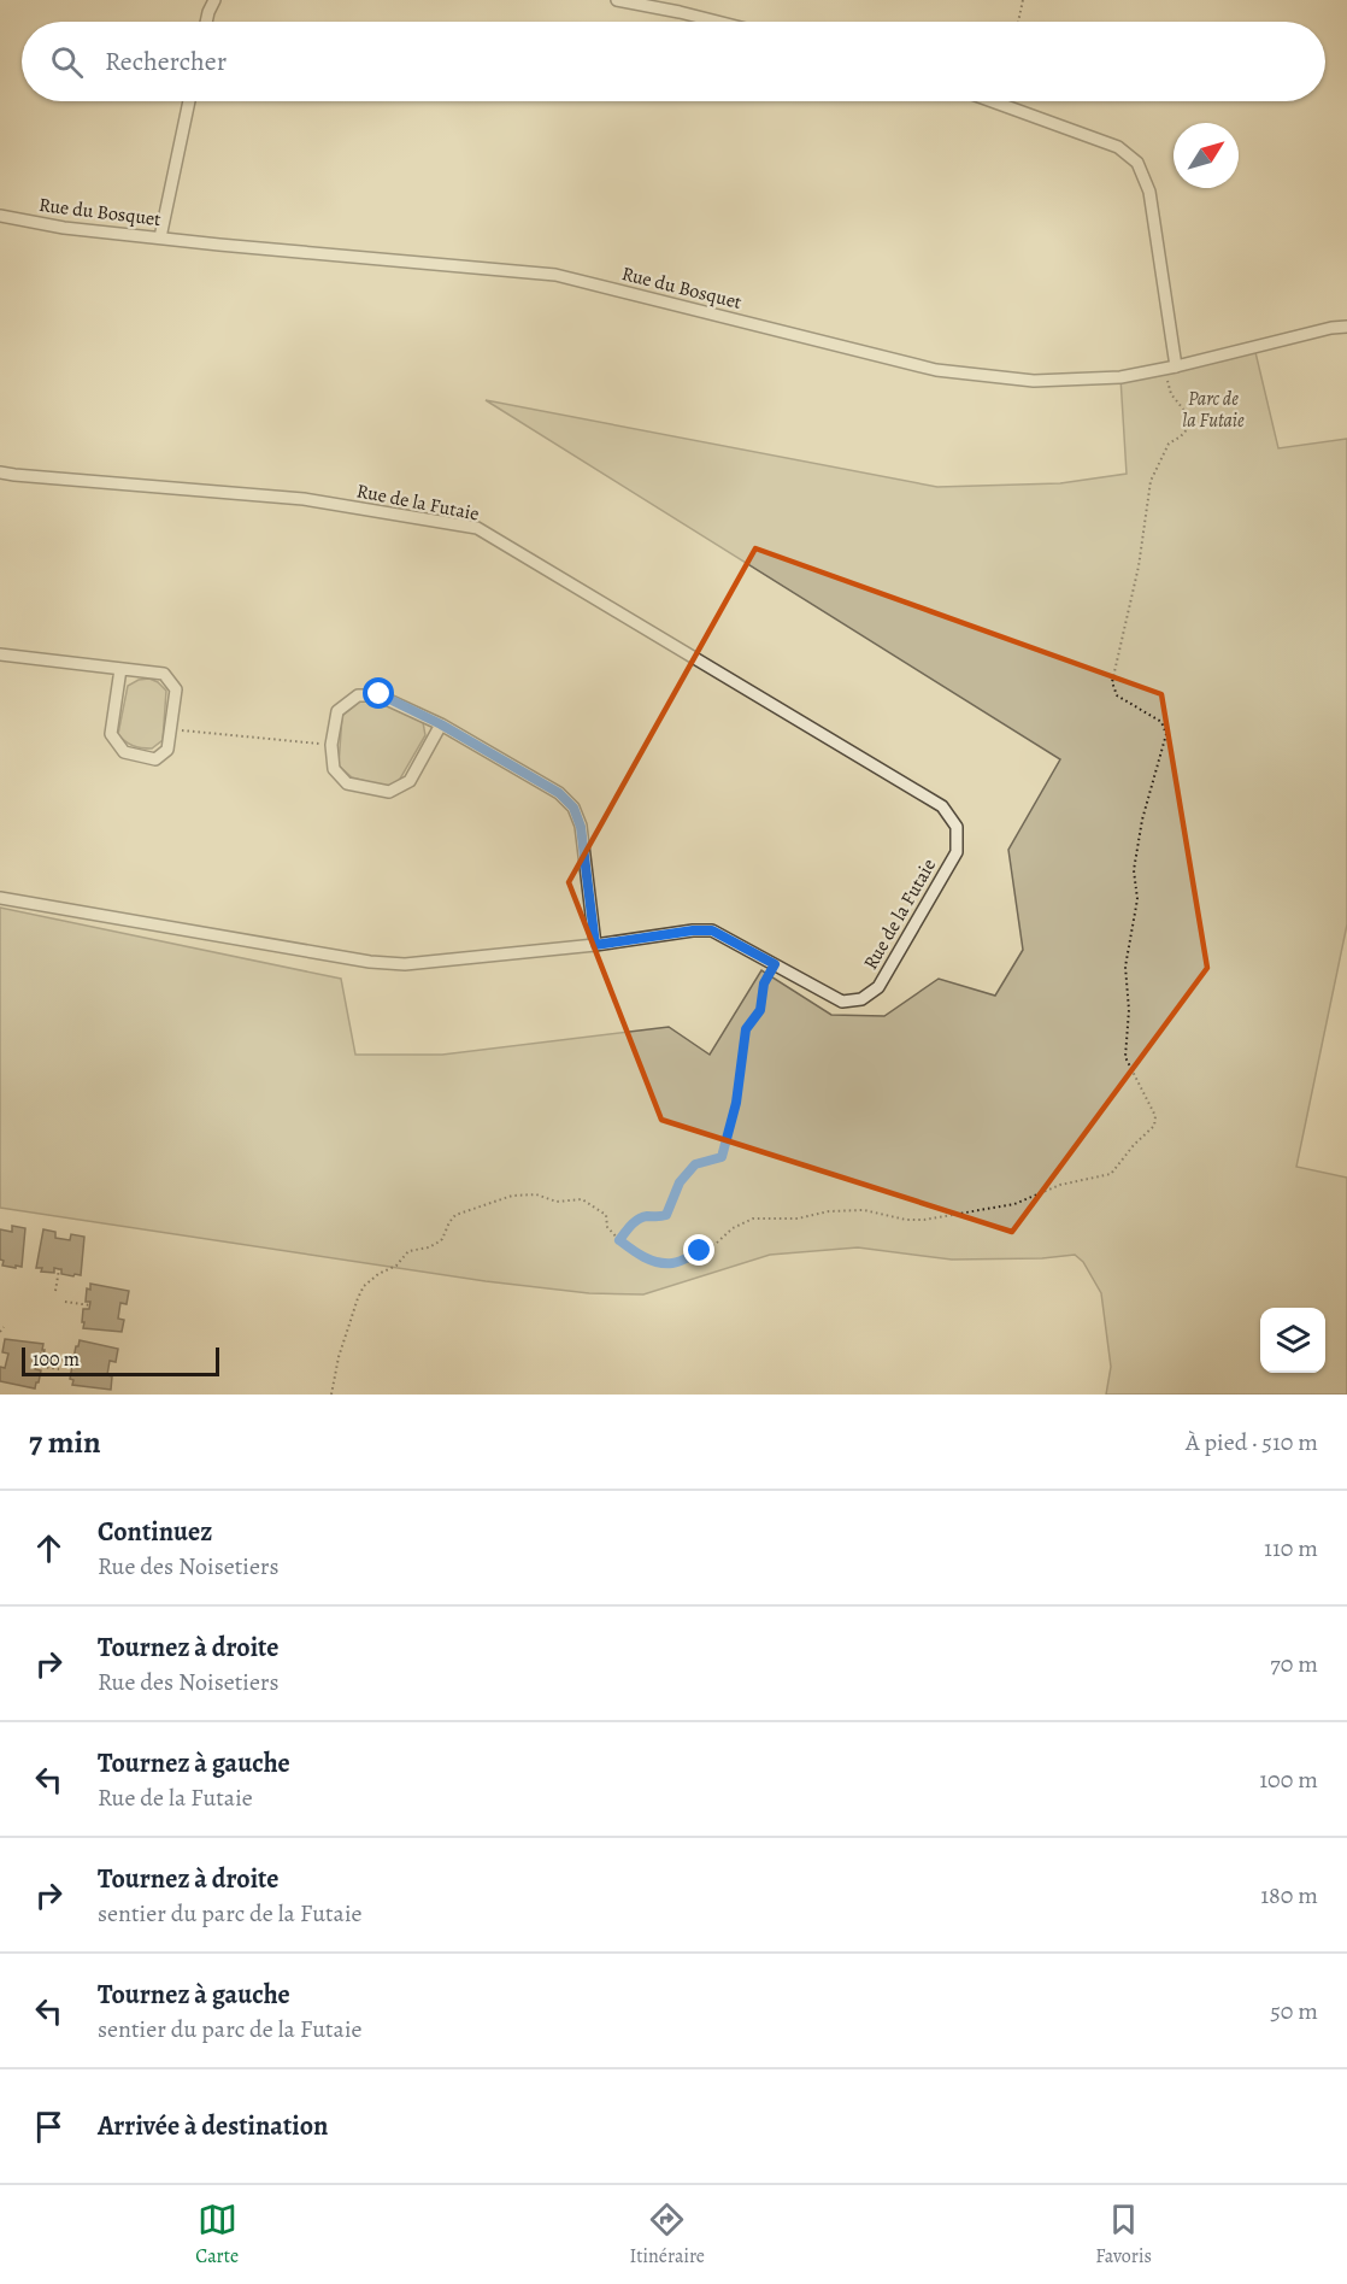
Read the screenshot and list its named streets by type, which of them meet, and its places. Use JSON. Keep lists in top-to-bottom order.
{
  "streets": {
    "street": ["Rue du Bosquet", "Rue de la Futaie"]
  },
  "parks": ["Parc de la Futaie"],
  "scale_bar": "100 m",
  "north": "top right",
  "page": {
    "search": "Rechercher",
    "scale": "100 m",
    "heading": ["7 min", "À pied · 510 m"],
    "list": [
      ["Continuez", "Rue des Noisetiers", "110 m"],
      ["Tournez à droite", "Rue des Noisetiers", "70 m"],
      ["Tournez à gauche", "Rue de la Futaie", "100 m"],
      ["Tournez à droite", "sentier du parc de la Futaie", "180 m"],
      ["Tournez à gauche", "sentier du parc de la Futaie", "50 m"],
      "Arrivée à destination"
    ],
    "nav": ["Carte", "Itinéraire", "Favoris"]
  }
}
